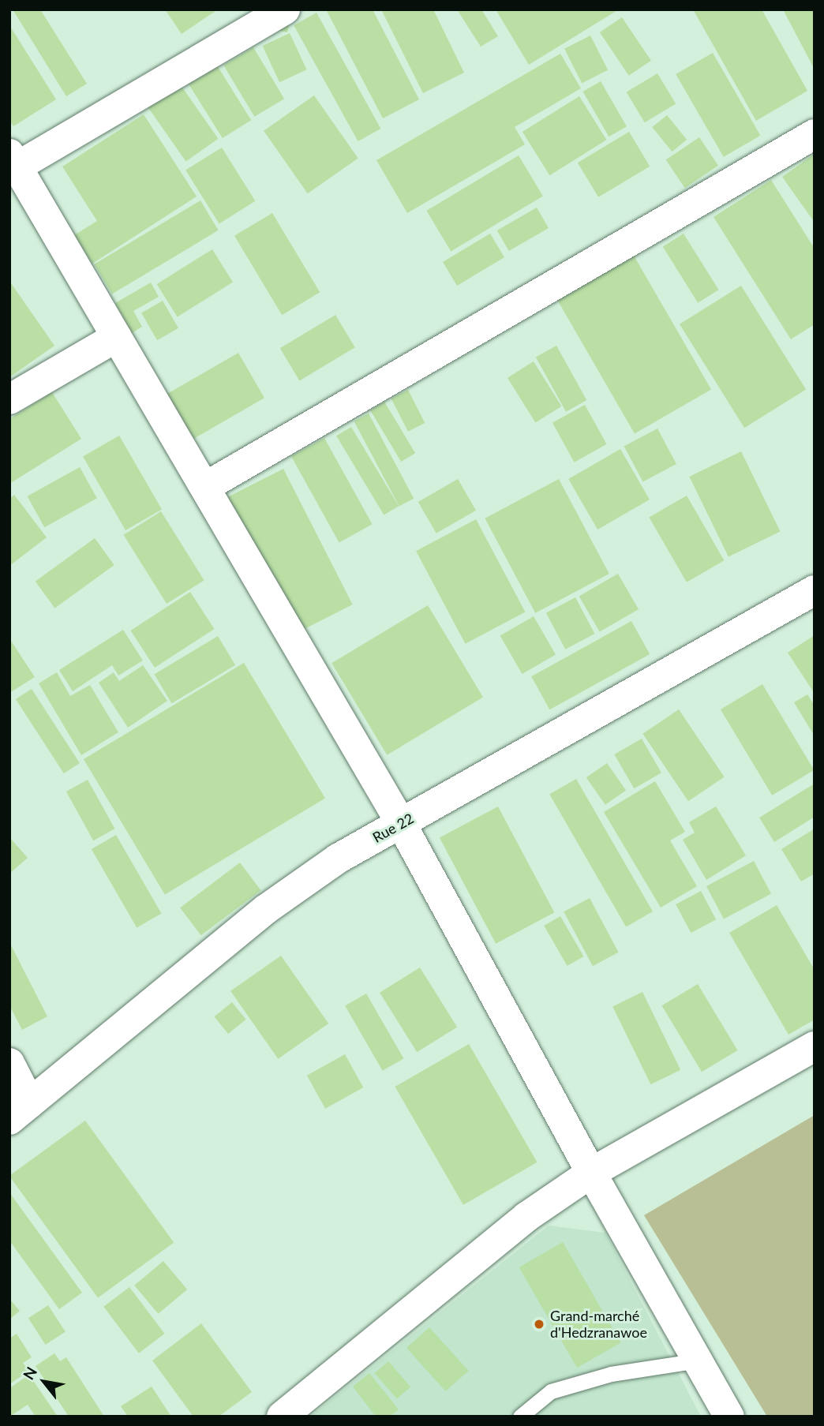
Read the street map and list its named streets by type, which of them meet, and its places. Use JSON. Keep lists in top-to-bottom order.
{
  "streets": {
    "street": ["Rue 22"]
  },
  "places": ["Grand-marché d'Hedzranawoe"],
  "north": "top left"
}
